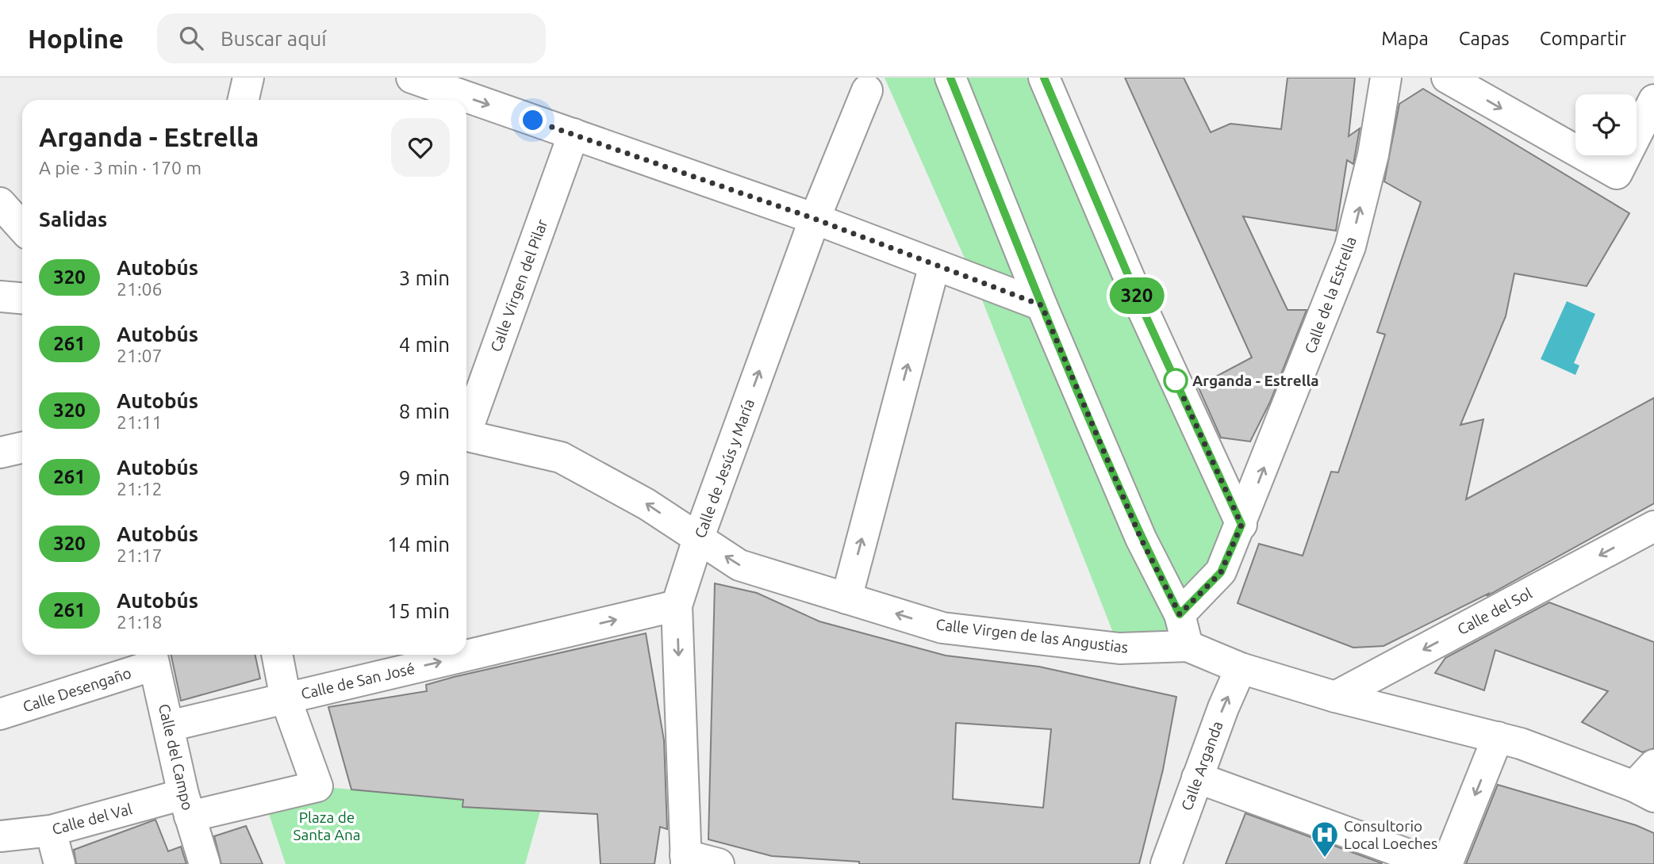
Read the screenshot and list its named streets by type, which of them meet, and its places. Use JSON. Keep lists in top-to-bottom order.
{
  "streets": {
    "street": [
      "Calle Virgen del Pilar",
      "Calle de la Estrella",
      "Calle de Jesús y María",
      "Calle del Sol",
      "Calle Virgen de las Angustias",
      "Calle de San José",
      "Calle Desengaño",
      "Calle del Campo",
      "Calle Arganda",
      "Calle del Val"
    ]
  },
  "crossings": [
    ["Calle de Jesús y María", "Calle Virgen de las Angustias"],
    ["Calle de Jesús y María", "Calle de San José"],
    ["Calle del Sol", "Calle Virgen de las Angustias"],
    ["Calle Virgen de las Angustias", "Calle Arganda"],
    ["Calle de San José", "Calle del Campo"],
    ["Calle Desengaño", "Calle del Campo"],
    ["Calle del Campo", "Calle del Val"]
  ],
  "one_way": [
    "Calle de la Estrella",
    "Calle del Sol",
    "Calle Virgen de las Angustias",
    "Calle de San José"
  ],
  "parks": ["Plaza de Santa Ana"],
  "places": {
    "other": ["Arganda - Estrella"],
    "hospital": ["Consultorio Local Loeches"]
  },
  "lines": ["bus line 320"],
  "page": {
    "header": "Hopline",
    "search": "Buscar aquí",
    "nav": ["Mapa", "Capas", "Compartir"],
    "on_map": "320",
    "heading": [
      ["Arganda - Estrella", "A pie · 3 min · 170 m"],
      "Salidas"
    ],
    "list": [
      {
        "mark": "320",
        "name": "Autobús",
        "note": "21:06",
        "value": "3 min"
      },
      {
        "mark": "261",
        "name": "Autobús",
        "note": "21:07",
        "value": "4 min"
      },
      {
        "mark": "320",
        "name": "Autobús",
        "note": "21:11",
        "value": "8 min"
      },
      {
        "mark": "261",
        "name": "Autobús",
        "note": "21:12",
        "value": "9 min"
      },
      {
        "mark": "320",
        "name": "Autobús",
        "note": "21:17",
        "value": "14 min"
      },
      {
        "mark": "261",
        "name": "Autobús",
        "note": "21:18",
        "value": "15 min"
      }
    ]
  }
}
